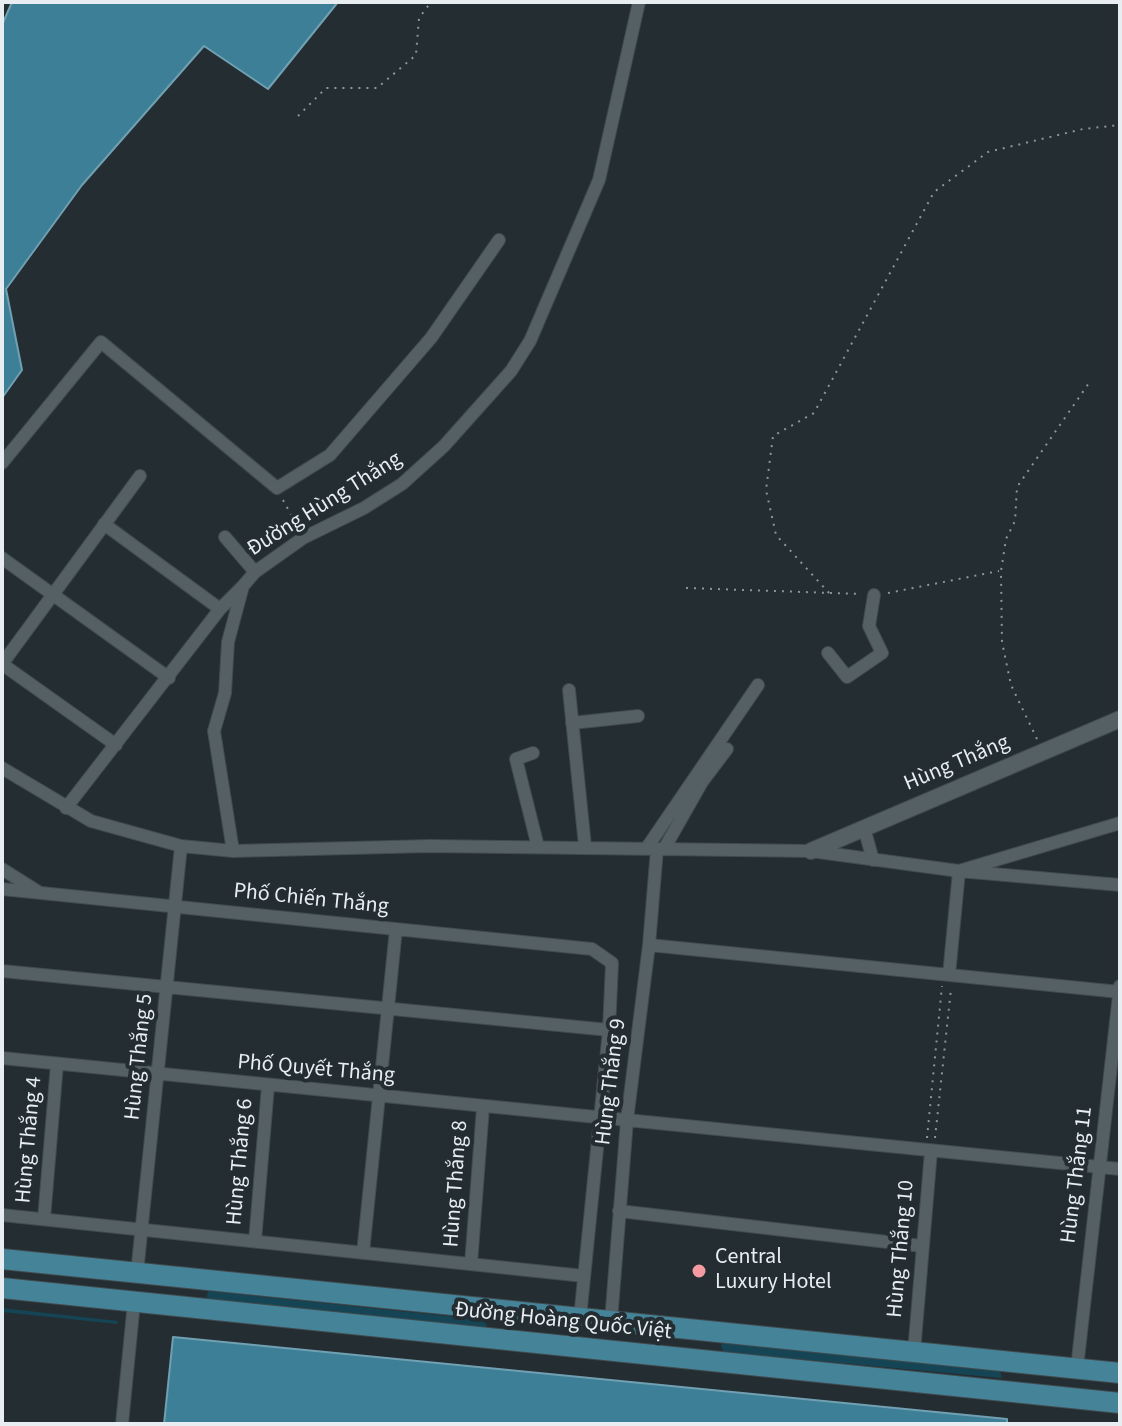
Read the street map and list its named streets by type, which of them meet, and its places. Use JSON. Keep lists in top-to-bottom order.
{
  "streets": {
    "main road": ["Đường Hoàng Quốc Việt"],
    "street": [
      "Đường Hùng Thắng",
      "Hùng Thắng",
      "Phố Chiến Thắng",
      "Hùng Thắng 5",
      "Phố Quyết Thắng",
      "Hùng Thắng 9",
      "Hùng Thắng 4",
      "Hùng Thắng 6",
      "Hùng Thắng 11",
      "Hùng Thắng 8",
      "Hùng Thắng 10"
    ]
  },
  "crossings": [
    ["Phố Chiến Thắng", "Hùng Thắng 5"],
    ["Hùng Thắng 5", "Phố Quyết Thắng"],
    ["Hùng Thắng 5", "Đường Hoàng Quốc Việt"],
    ["Phố Quyết Thắng", "Hùng Thắng 9"],
    ["Phố Quyết Thắng", "Hùng Thắng 4"],
    ["Phố Quyết Thắng", "Hùng Thắng 6"],
    ["Phố Quyết Thắng", "Hùng Thắng 11"],
    ["Phố Quyết Thắng", "Hùng Thắng 8"],
    ["Phố Quyết Thắng", "Hùng Thắng 10"],
    ["Hùng Thắng 9", "Đường Hoàng Quốc Việt"],
    ["Hùng Thắng 11", "Đường Hoàng Quốc Việt"],
    ["Hùng Thắng 10", "Đường Hoàng Quốc Việt"]
  ],
  "places": ["Central Luxury Hotel"]
}
